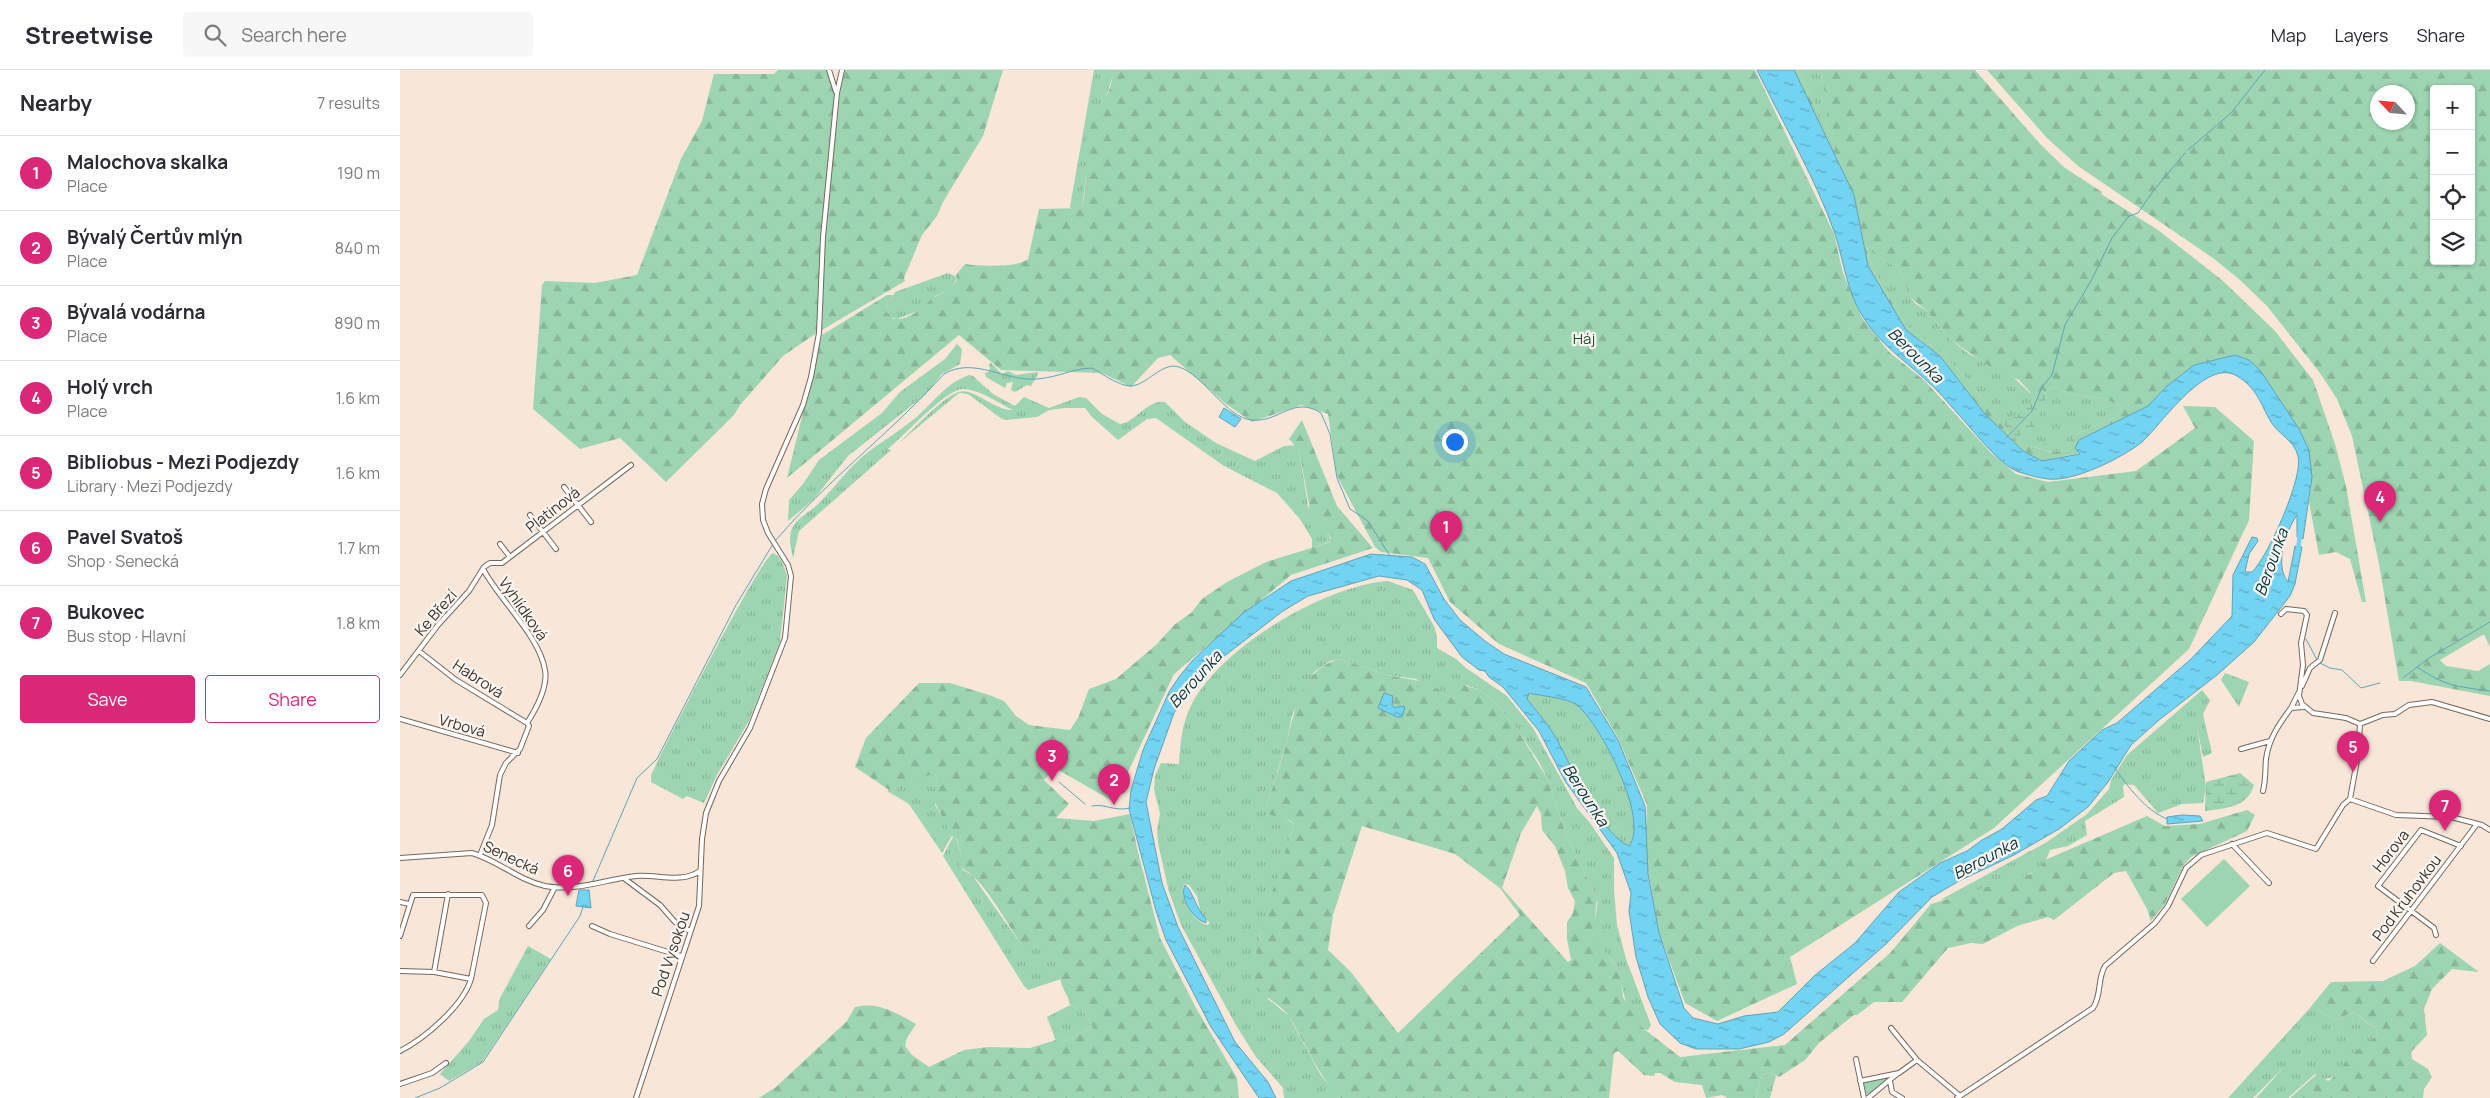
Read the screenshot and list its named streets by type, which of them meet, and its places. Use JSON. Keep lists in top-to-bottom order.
{
  "streets": {
    "street": [
      "Platinová",
      "Vyhlídková",
      "Ke Březí",
      "Habrová",
      "Vrbová",
      "Horova",
      "Senecká",
      "Pod Kruhovkou",
      "Pod Vysokou"
    ]
  },
  "crossings": [
    ["Platinová", "Ke Březí"],
    ["Vyhlídková", "Ke Březí"],
    ["Vyhlídková", "Habrová"],
    ["Vyhlídková", "Vrbová"],
    ["Vyhlídková", "Senecká"],
    ["Ke Březí", "Habrová"],
    ["Horova", "Pod Kruhovkou"],
    ["Senecká", "Pod Vysokou"]
  ],
  "water": ["Berounka"],
  "parks": ["Háj"],
  "north": "top left",
  "page": {
    "header": "Streetwise",
    "search": "Search here",
    "nav": ["Map", "Layers", "Share"],
    "heading": ["Nearby", "7 results"],
    "map_buttons": ["+", "−"],
    "list": [
      {
        "mark": "1",
        "name": "Malochova skalka",
        "note": "Place",
        "value": "190 m"
      },
      {
        "mark": "2",
        "name": "Bývalý Čertův mlýn",
        "note": "Place",
        "value": "840 m"
      },
      {
        "mark": "3",
        "name": "Bývalá vodárna",
        "note": "Place",
        "value": "890 m"
      },
      {
        "mark": "4",
        "name": "Holý vrch",
        "note": "Place",
        "value": "1.6 km"
      },
      {
        "mark": "5",
        "name": "Bibliobus - Mezi Podjezdy",
        "note": "Library · Mezi Podjezdy",
        "value": "1.6 km"
      },
      {
        "mark": "6",
        "name": "Pavel Svatoš",
        "note": "Shop · Senecká",
        "value": "1.7 km"
      },
      {
        "mark": "7",
        "name": "Bukovec",
        "note": "Bus stop · Hlavní",
        "value": "1.8 km"
      }
    ],
    "pins": [
      "4",
      "1",
      "5",
      "3",
      "2",
      "7",
      "6"
    ],
    "buttons": ["Save", "Share"]
  }
}
